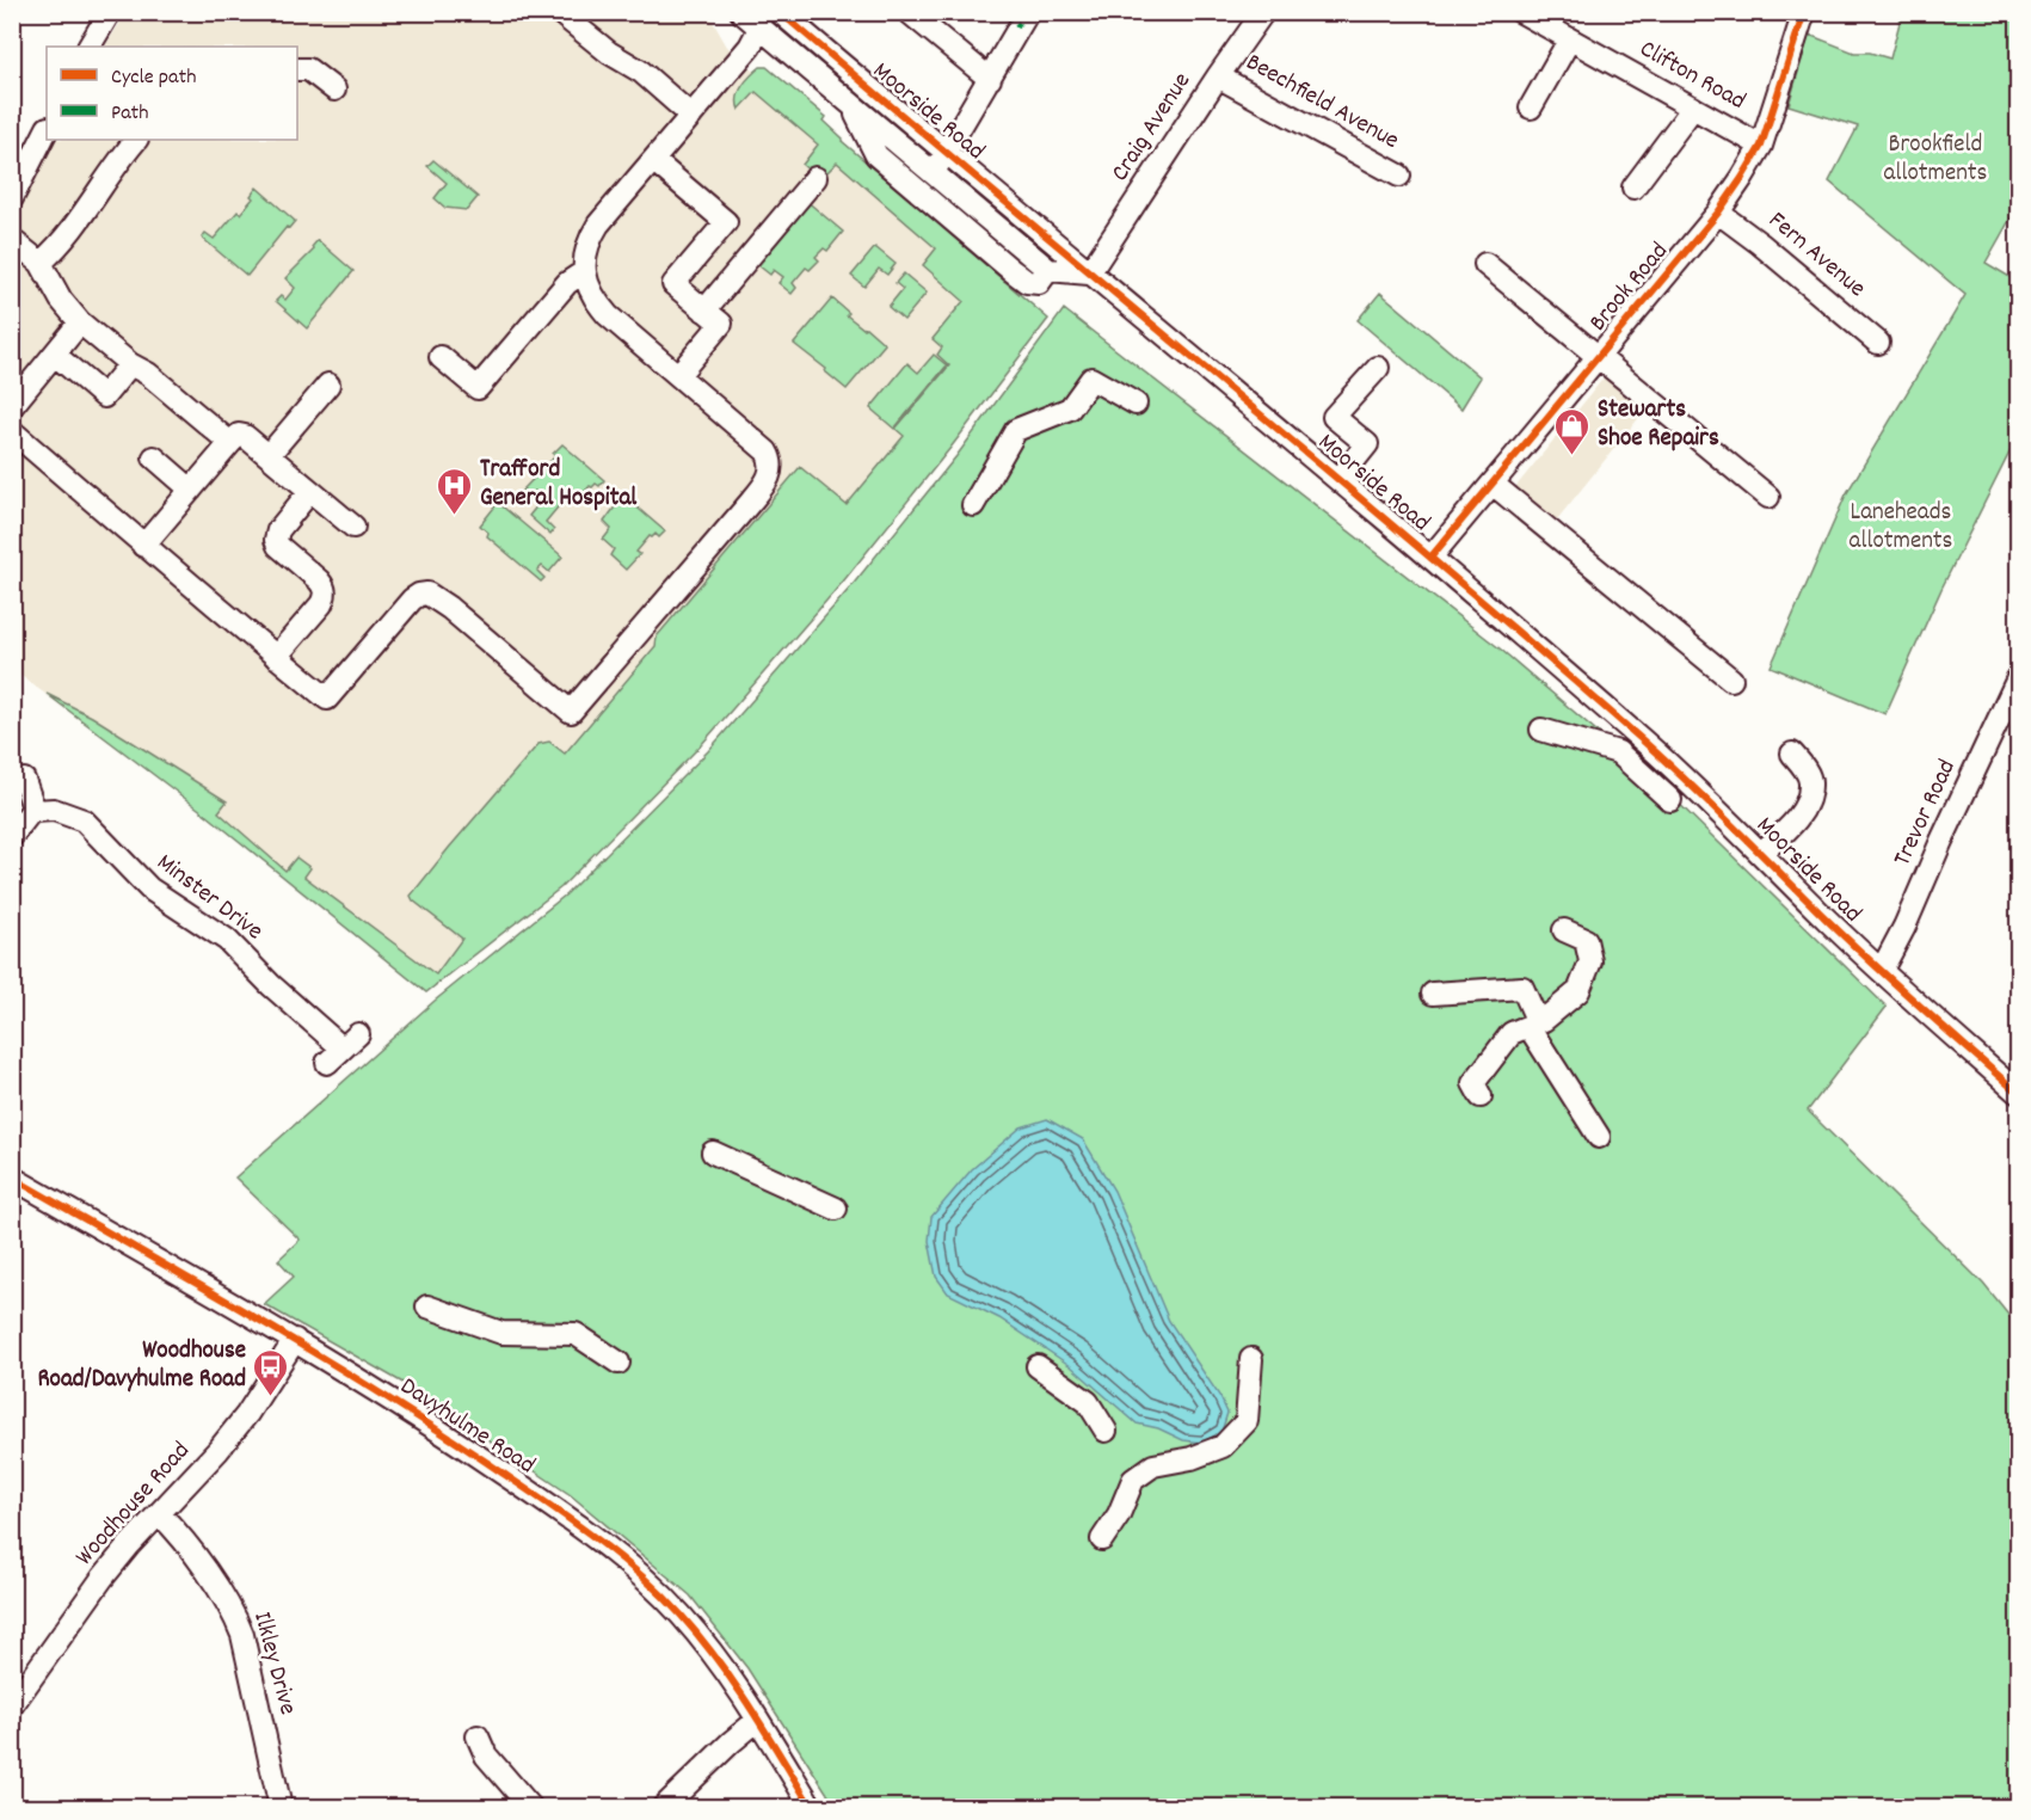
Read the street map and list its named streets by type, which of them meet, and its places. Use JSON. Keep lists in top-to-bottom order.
{
  "streets": {
    "street": [
      "Clifton Road",
      "Beechfield Avenue",
      "Moorside Road",
      "Craig Avenue",
      "Fern Avenue",
      "Brook Road",
      "Trevor Road",
      "Minster Drive",
      "Davyhulme Road",
      "Woodhouse Road",
      "Ilkley Drive"
    ]
  },
  "crossings": [
    ["Clifton Road", "Brook Road"],
    ["Beechfield Avenue", "Craig Avenue"],
    ["Moorside Road", "Craig Avenue"],
    ["Moorside Road", "Brook Road"],
    ["Moorside Road", "Trevor Road"],
    ["Fern Avenue", "Brook Road"],
    ["Davyhulme Road", "Woodhouse Road"],
    ["Woodhouse Road", "Ilkley Drive"]
  ],
  "parks": ["Brookfield allotments", "Laneheads allotments"],
  "places": {
    "shop": ["Stewarts Shoe Repairs"],
    "hospital": ["Trafford General Hospital"],
    "bus stop": ["Woodhouse Road/Davyhulme Road"]
  },
  "legend": ["Cycle path", "Path"]
}
